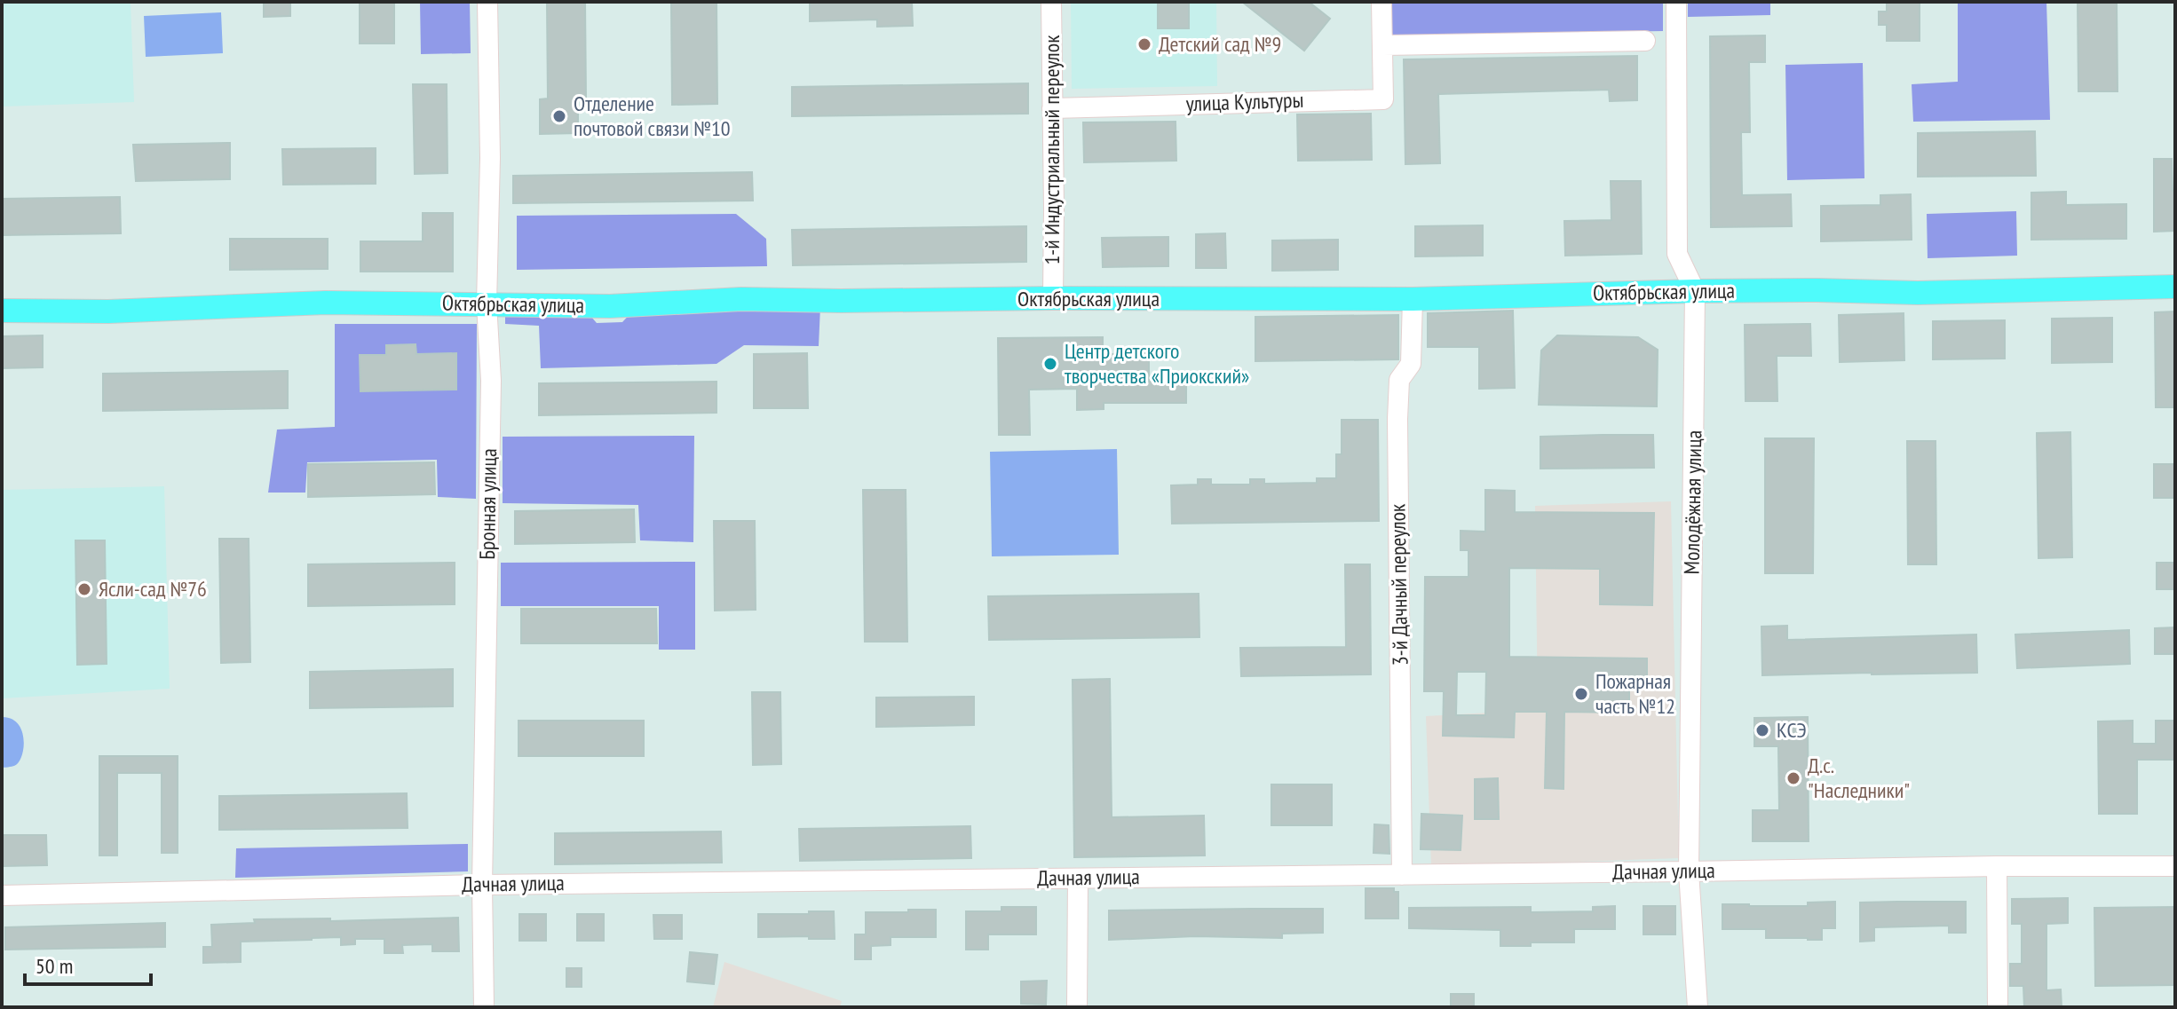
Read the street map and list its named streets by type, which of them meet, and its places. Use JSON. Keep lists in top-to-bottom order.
{
  "streets": {
    "main road": ["Октябрьская улица"],
    "street": [
      "улица Культуры",
      "1-й Индустриальный переулок",
      "Молодёжная улица",
      "Бронная улица",
      "3-й Дачный переулок",
      "Дачная улица"
    ]
  },
  "crossings": [
    ["улица Культуры", "1-й Индустриальный переулок"],
    ["1-й Индустриальный переулок", "Октябрьская улица"],
    ["Октябрьская улица", "Молодёжная улица"],
    ["Октябрьская улица", "Бронная улица"],
    ["Октябрьская улица", "3-й Дачный переулок"],
    ["Молодёжная улица", "Дачная улица"],
    ["Бронная улица", "Дачная улица"],
    ["3-й Дачный переулок", "Дачная улица"]
  ],
  "places": [
    "Детский сад №9",
    "Отделение почтовой связи №10",
    "Центр детского творчества «Приокский»",
    "Ясли-сад №76",
    "Пожарная часть №12",
    "КСЭ",
    "Д.с. \"Наследники\""
  ],
  "scale_bar": "50 m"
}
